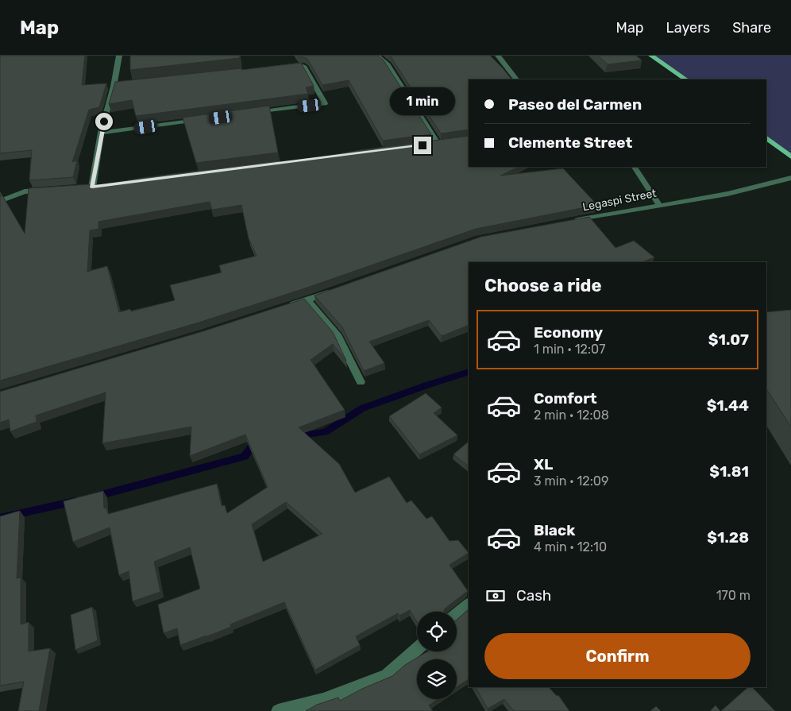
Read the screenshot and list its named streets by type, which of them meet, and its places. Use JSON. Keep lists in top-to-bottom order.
{
  "streets": {
    "street": ["Legaspi Street"]
  },
  "page": {
    "header": "Map",
    "nav": ["Map", "Layers", "Share"],
    "banner": ["Paseo del Carmen", "Clemente Street"],
    "bubble": "1 min",
    "heading": "Choose a ride",
    "list": [
      {
        "name": "Economy",
        "note": "1 min · 12:07",
        "value": "$1.07"
      },
      {
        "name": "Comfort",
        "note": "2 min · 12:08",
        "value": "$1.44"
      },
      {
        "name": "XL",
        "note": "3 min · 12:09",
        "value": "$1.81"
      },
      {
        "name": "Black",
        "note": "4 min · 12:10",
        "value": "$1.28"
      }
    ],
    "pay": ["Cash", "170 m"],
    "buttons": "Confirm"
  }
}
